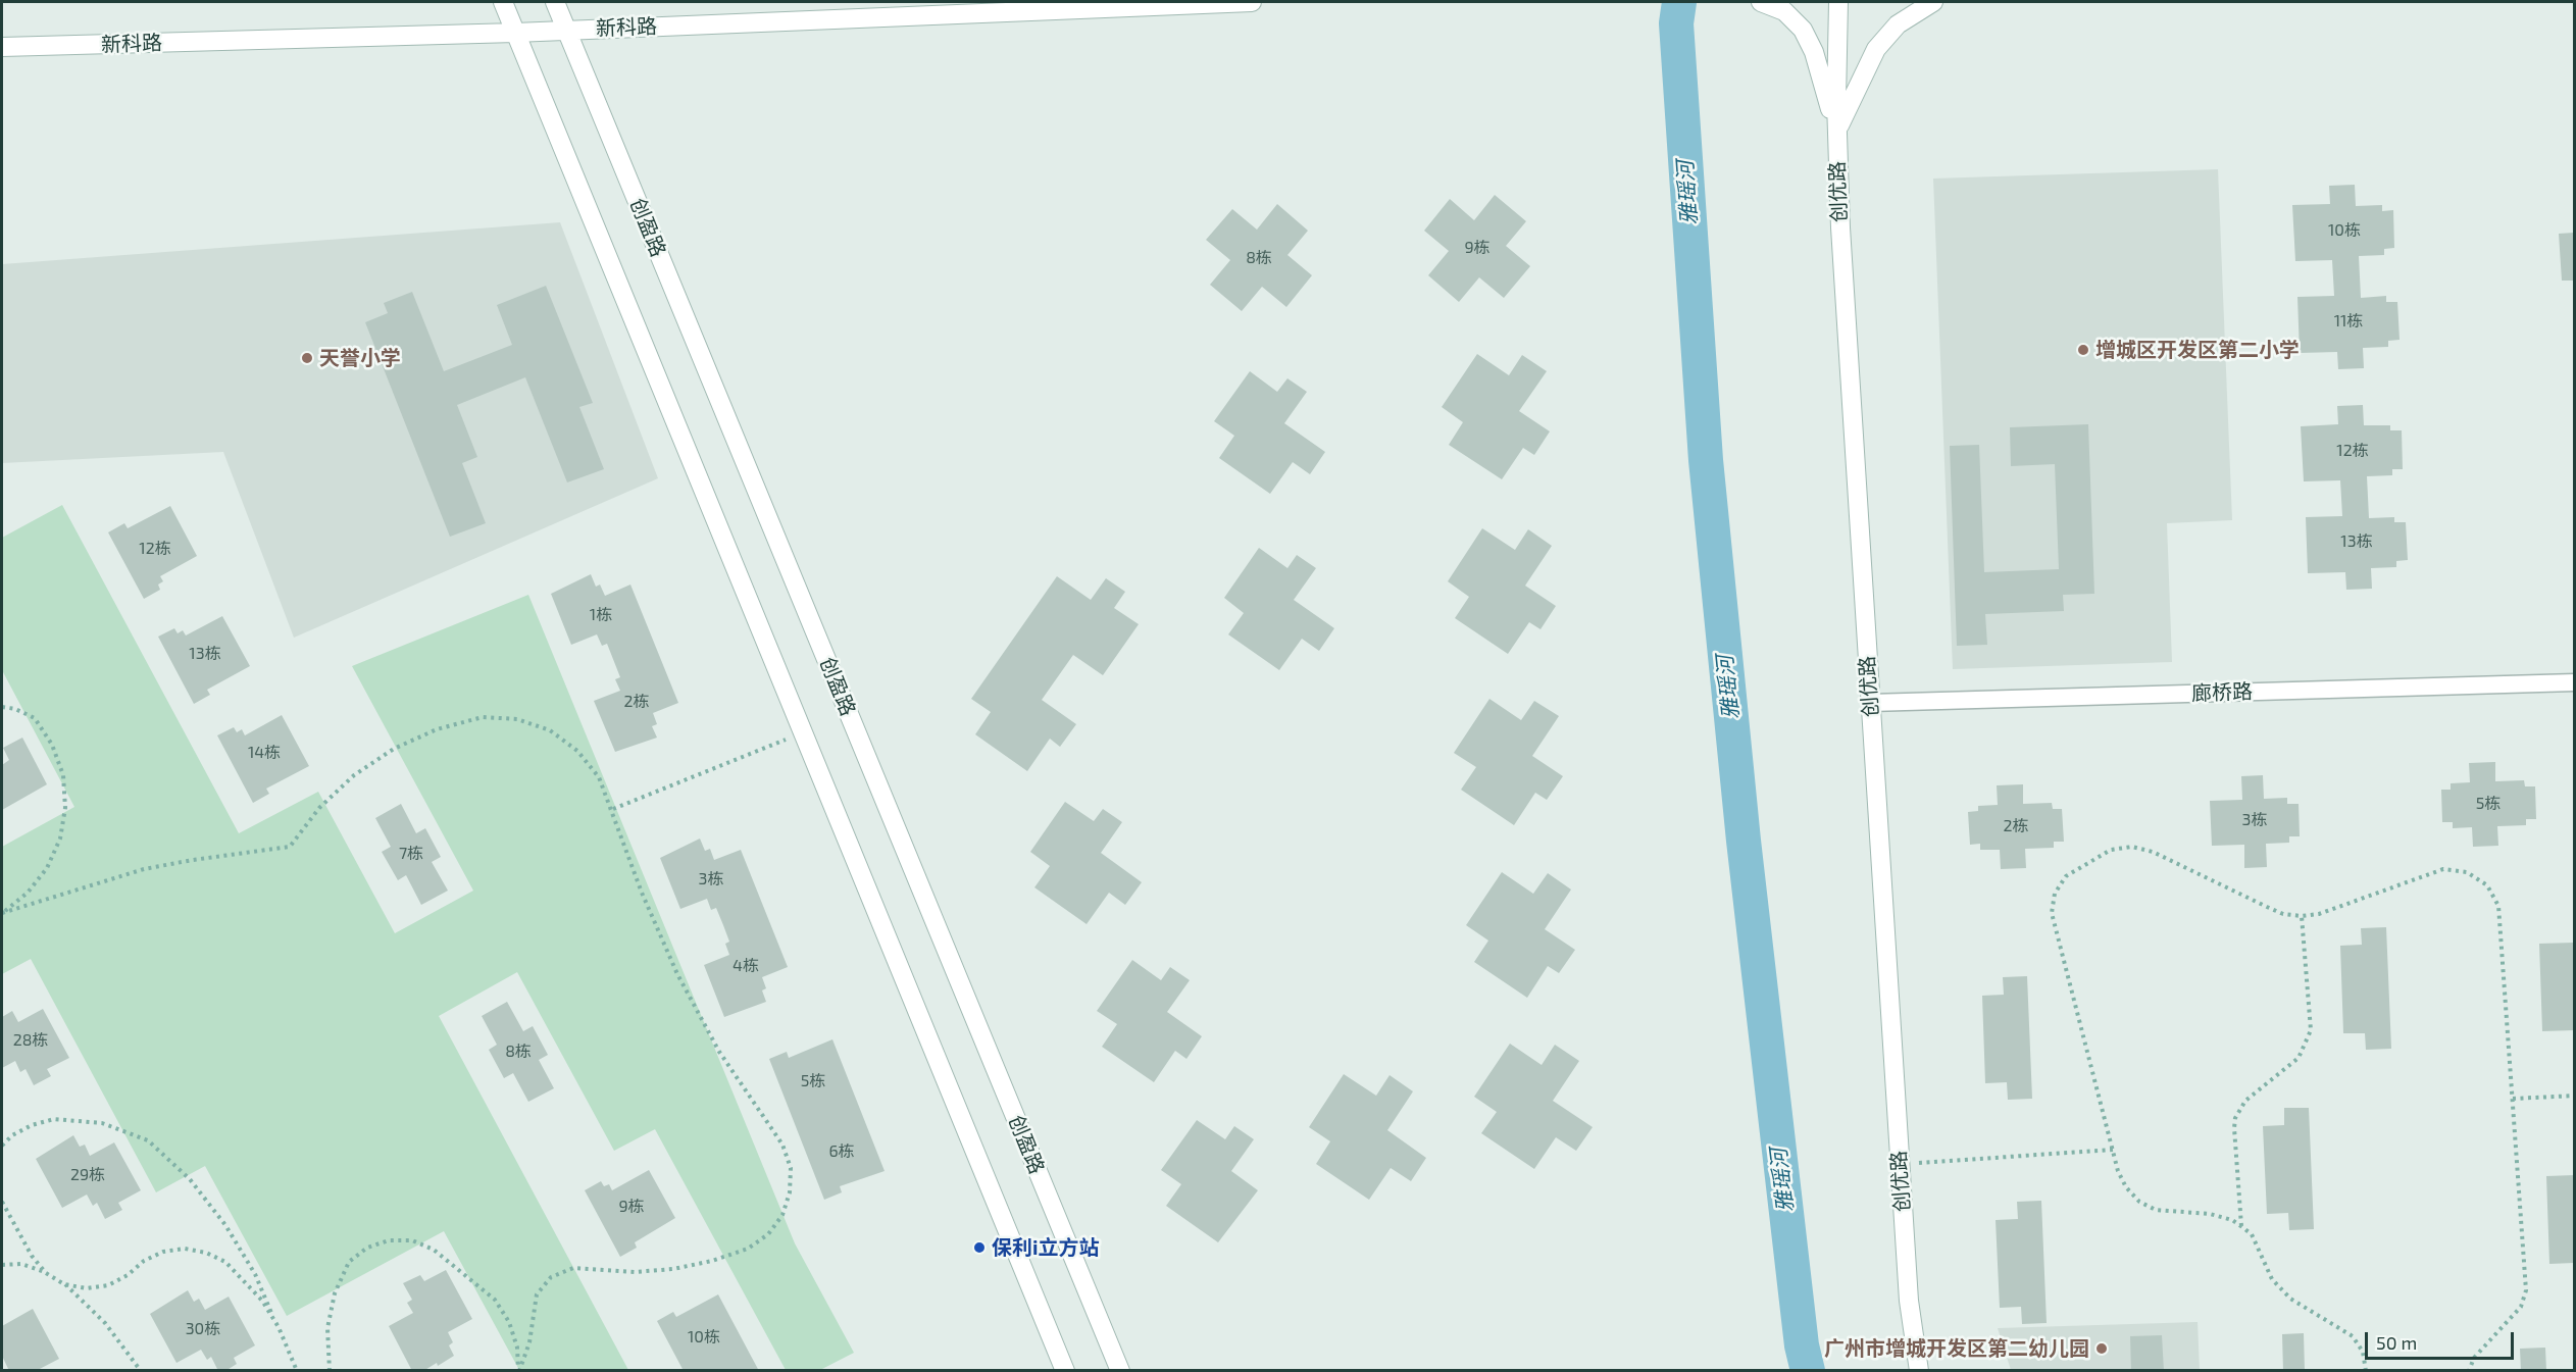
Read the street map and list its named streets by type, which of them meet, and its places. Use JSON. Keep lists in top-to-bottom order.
{
  "streets": {
    "street": [
      "新科路",
      "创优路",
      "创盈路",
      "廊桥路"
    ]
  },
  "crossings": [
    ["新科路", "创盈路"],
    ["创优路", "廊桥路"]
  ],
  "water": ["雅瑶河"],
  "places": [
    "增城区开发区第二小学",
    "天誉小学",
    "保利i立方站",
    "广州市增城开发区第二幼儿园"
  ],
  "house_numbers": [
    "10栋",
    "9栋",
    "8栋",
    "11栋",
    "12栋",
    "13栋",
    "12栋",
    "1栋",
    "13栋",
    "2栋",
    "14栋",
    "5栋",
    "3栋",
    "2栋",
    "7栋",
    "3栋",
    "4栋",
    "28栋",
    "8栋",
    "5栋",
    "6栋",
    "29栋",
    "9栋",
    "30栋",
    "10栋"
  ],
  "scale_bar": "50 m"
}
